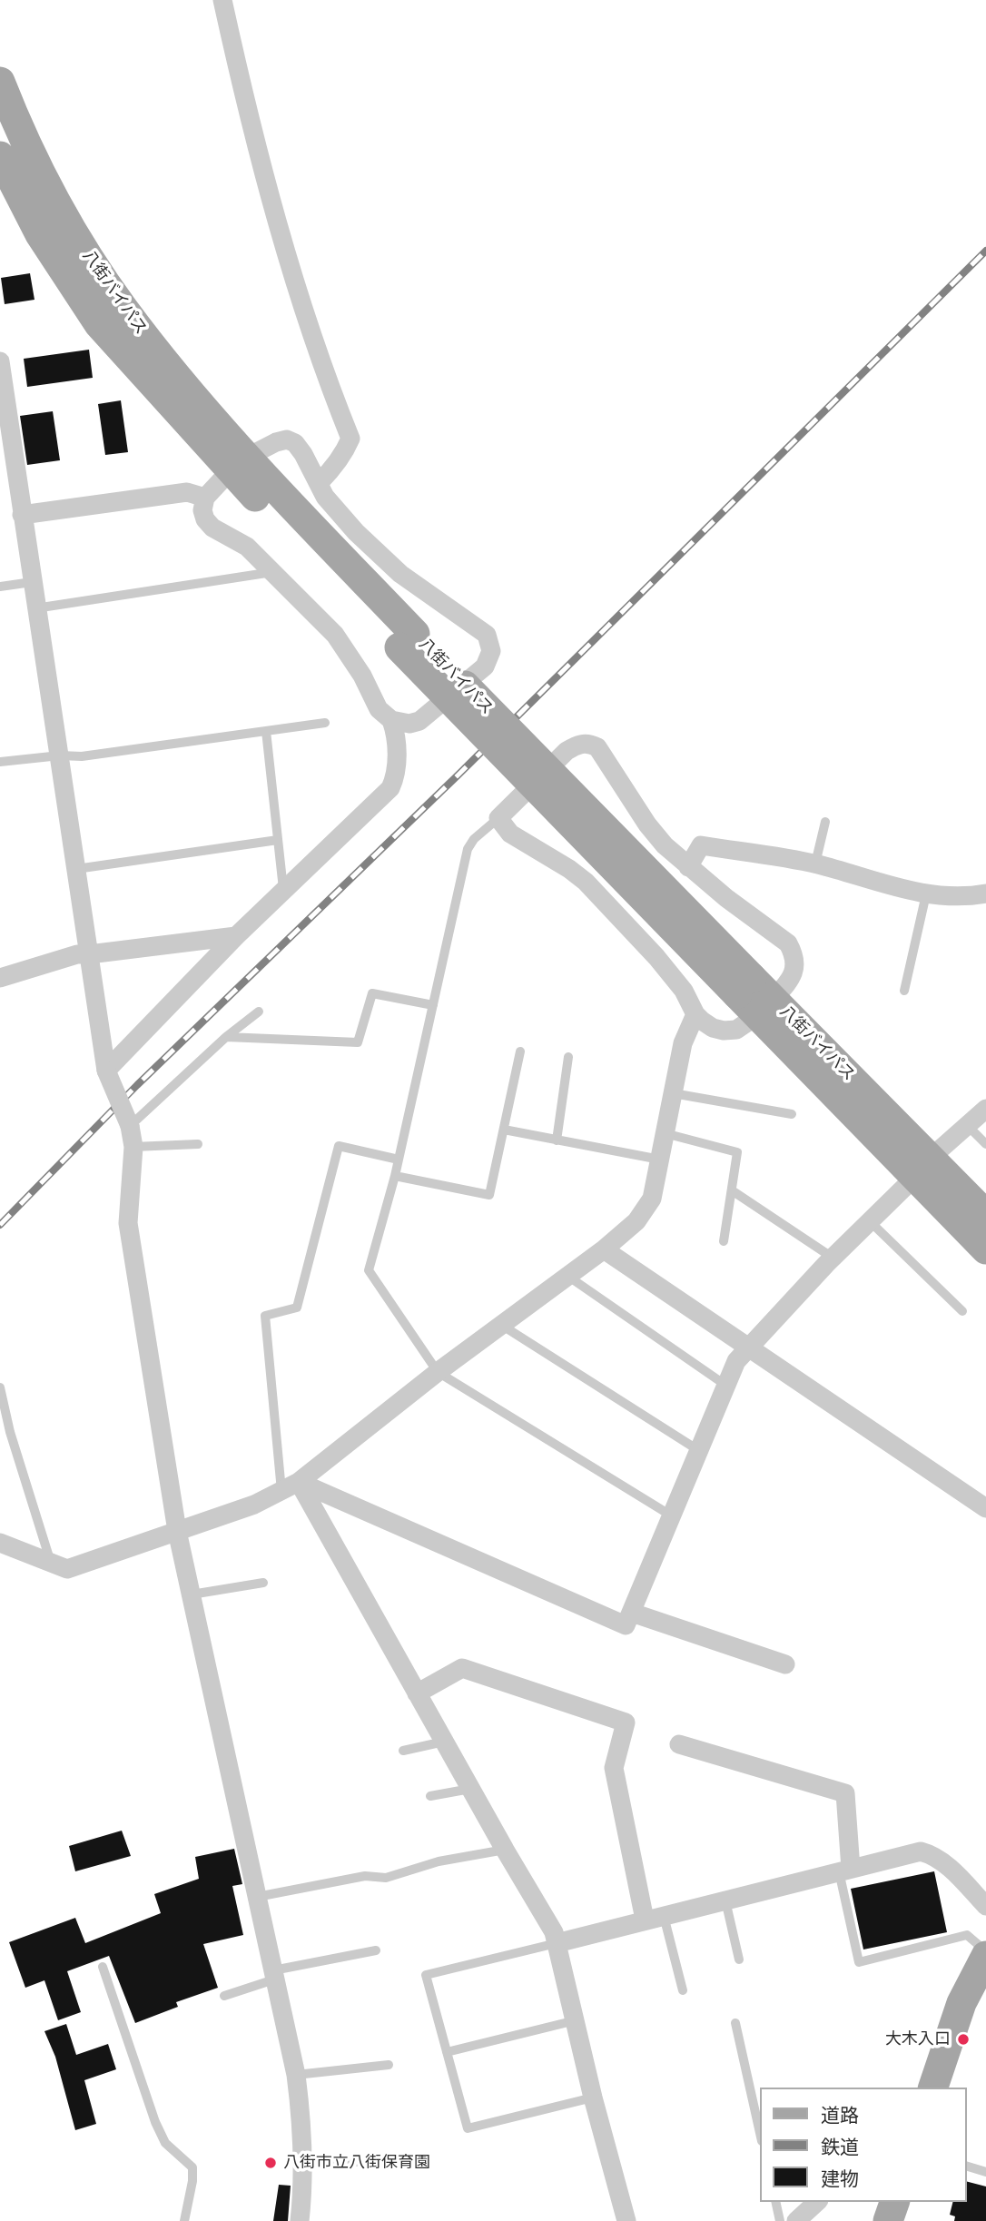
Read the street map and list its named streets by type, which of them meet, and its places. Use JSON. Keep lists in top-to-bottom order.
{
  "streets": {
    "main road": ["八街バイパス"]
  },
  "places": ["大木入口", "八街市立八街保育園"],
  "legend": ["道路", "鉄道", "建物"]
}
